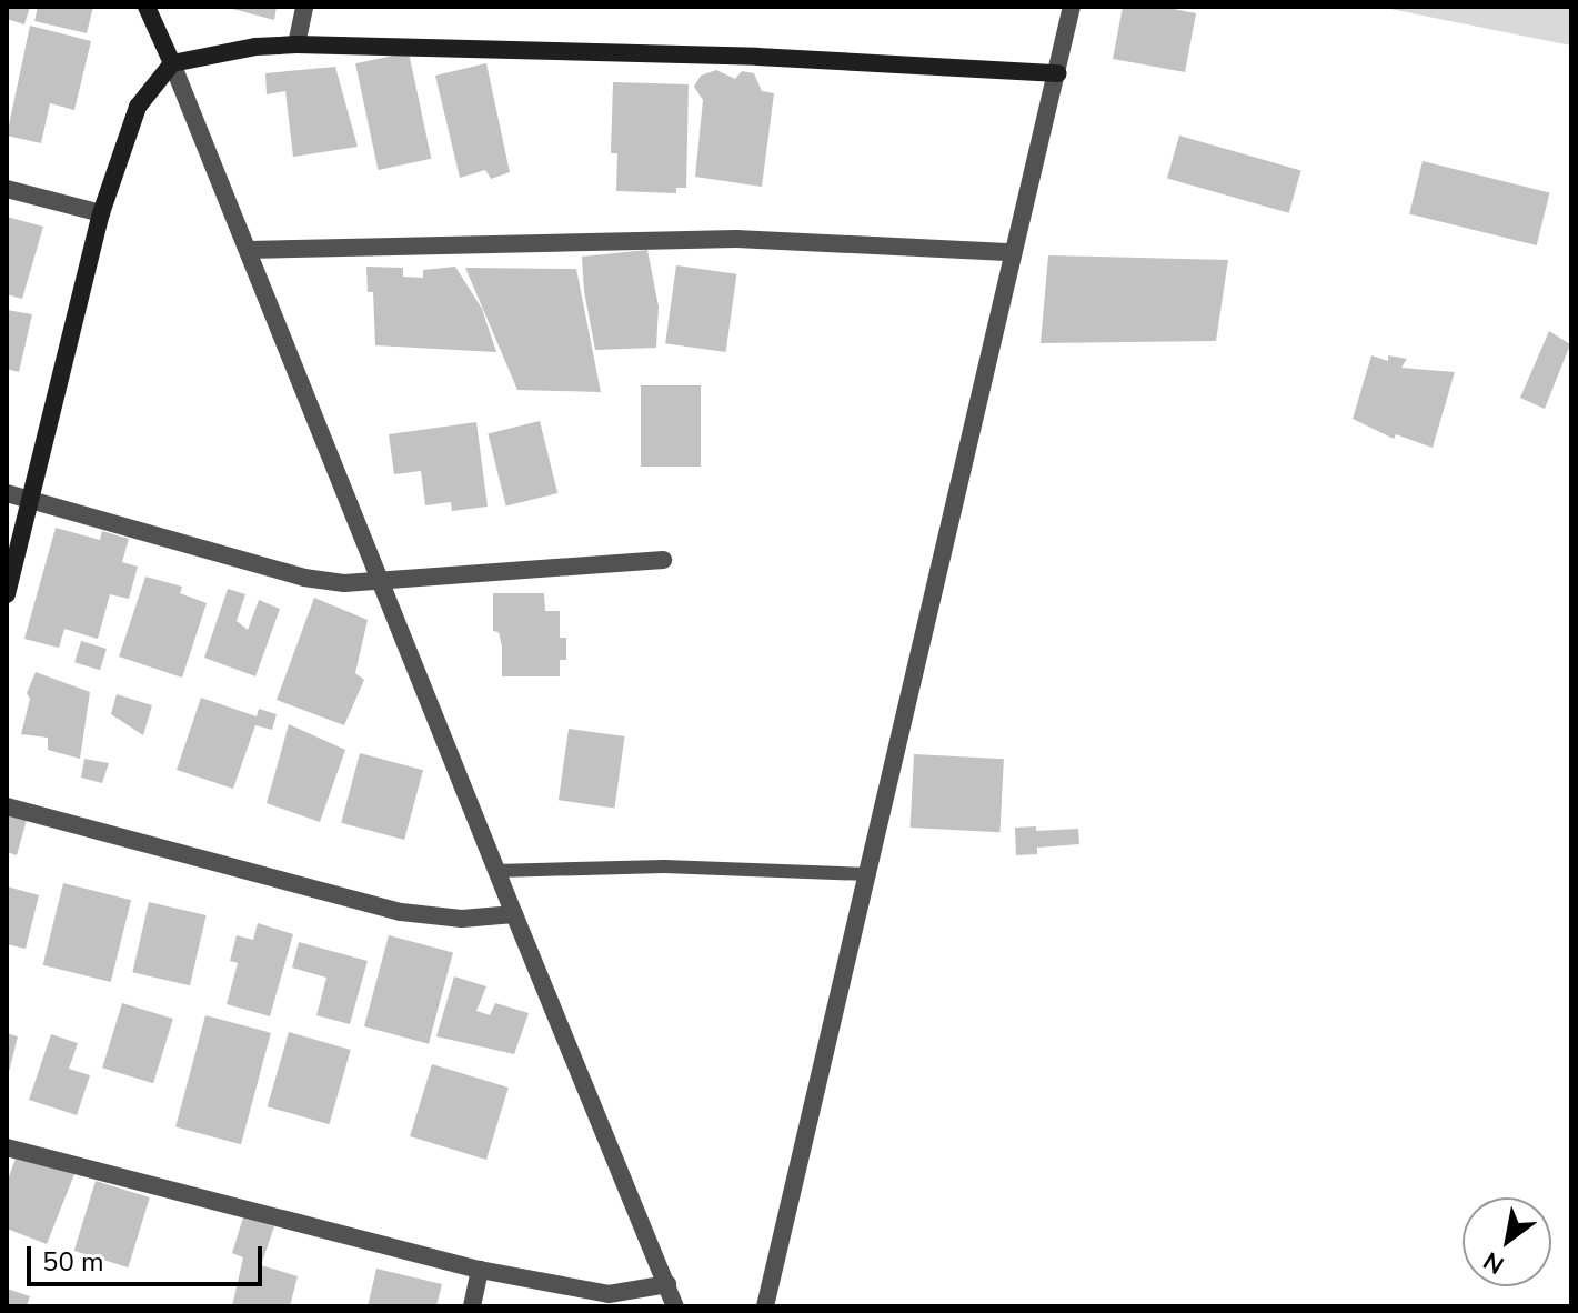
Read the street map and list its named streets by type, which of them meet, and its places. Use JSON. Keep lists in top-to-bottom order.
{
  "scale_bar": "50 m",
  "north": "bottom left"
}
